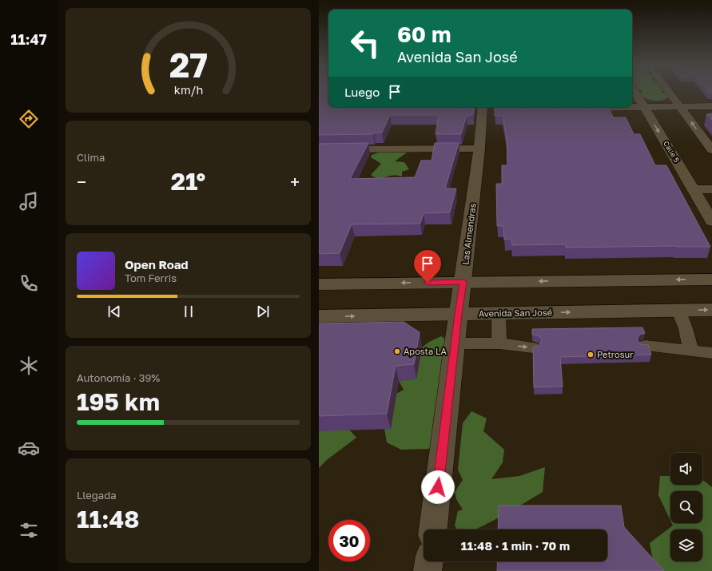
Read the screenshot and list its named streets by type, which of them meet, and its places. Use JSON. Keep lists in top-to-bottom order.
{
  "streets": {
    "street": ["Calle 5", "Las Almendras", "Avenida San José"]
  },
  "crossings": [
    ["Las Almendras", "Avenida San José"]
  ],
  "places": ["Aposta LA", "Petrosur"],
  "page": {
    "tabs": "11:47",
    "turn": ["60 m", "Avenida San José"],
    "then": "Luego",
    "tile": [
      "Clima",
      ["Autonomía · 39%", "195 km"],
      ["Llegada", "11:48"]
    ],
    "heat": ["−", "21°", "+"],
    "song": ["Open Road", "Tom Ferris"],
    "limit": "30",
    "trip": "11:48 · 1 min · 70 m",
    "gauge": ["27", "km/h"]
  }
}
